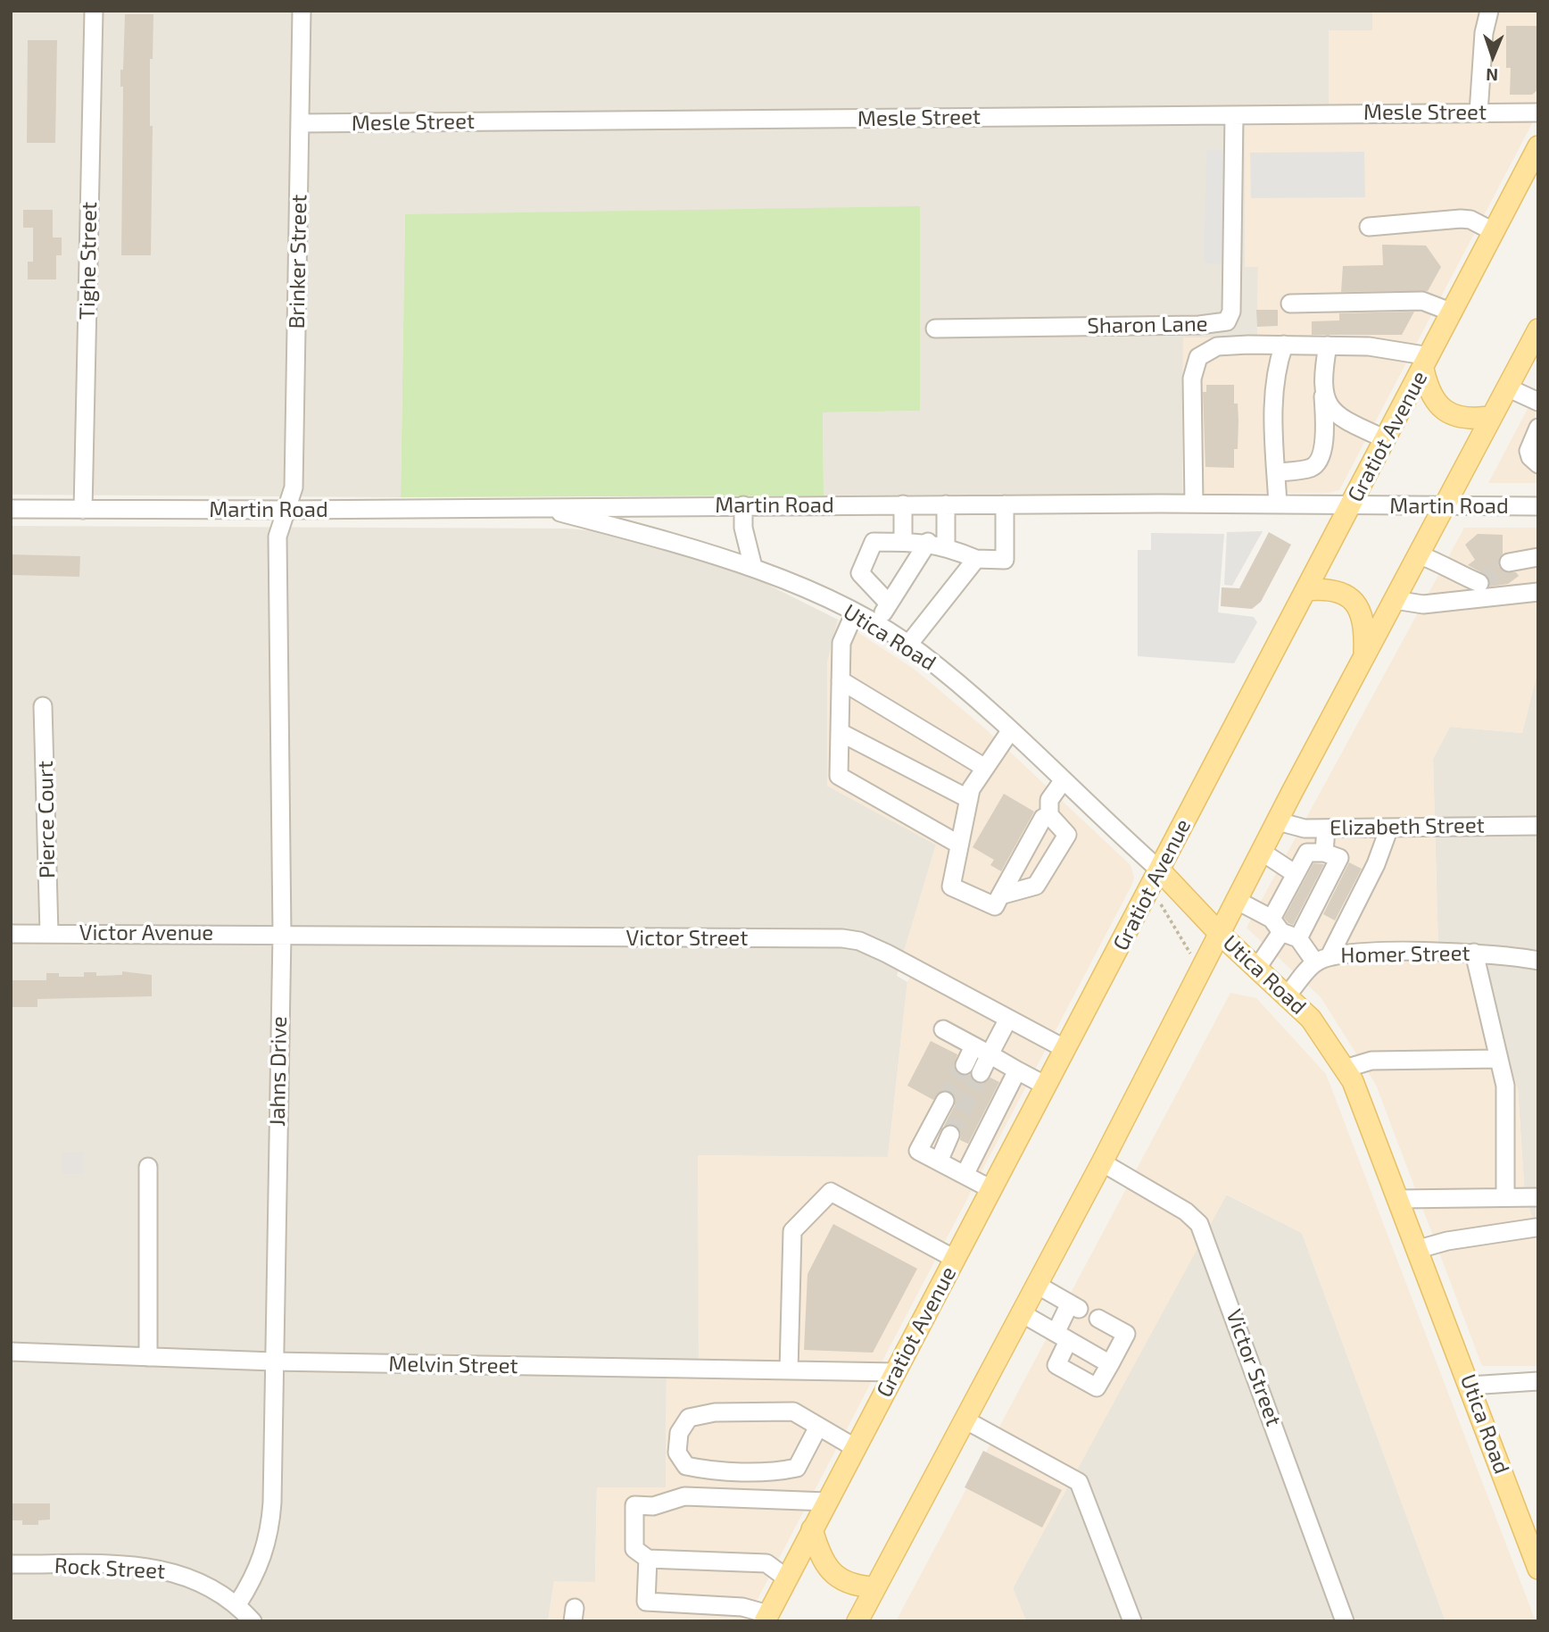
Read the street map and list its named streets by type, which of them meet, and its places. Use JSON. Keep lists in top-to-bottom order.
{
  "streets": {
    "main road": ["Gratiot Avenue", "Utica Road"],
    "street": [
      "Mesle Street",
      "Tighe Street",
      "Brinker Street",
      "Sharon Lane",
      "Martin Road",
      "Pierce Court",
      "Elizabeth Street",
      "Victor Avenue",
      "Victor Street",
      "Homer Street",
      "Jahns Drive",
      "Melvin Street",
      "Rock Street"
    ]
  },
  "crossings": [
    ["Mesle Street", "Brinker Street"],
    ["Mesle Street", "Sharon Lane"],
    ["Tighe Street", "Martin Road"],
    ["Brinker Street", "Martin Road"],
    ["Brinker Street", "Jahns Drive"],
    ["Gratiot Avenue", "Martin Road"],
    ["Gratiot Avenue", "Utica Road"],
    ["Gratiot Avenue", "Victor Street"],
    ["Gratiot Avenue", "Melvin Street"],
    ["Martin Road", "Utica Road"],
    ["Martin Road", "Jahns Drive"],
    ["Utica Road", "Homer Street"],
    ["Pierce Court", "Victor Avenue"],
    ["Victor Avenue", "Victor Street"],
    ["Victor Avenue", "Jahns Drive"],
    ["Victor Street", "Jahns Drive"],
    ["Jahns Drive", "Melvin Street"],
    ["Jahns Drive", "Rock Street"]
  ],
  "north": "bottom"
}
